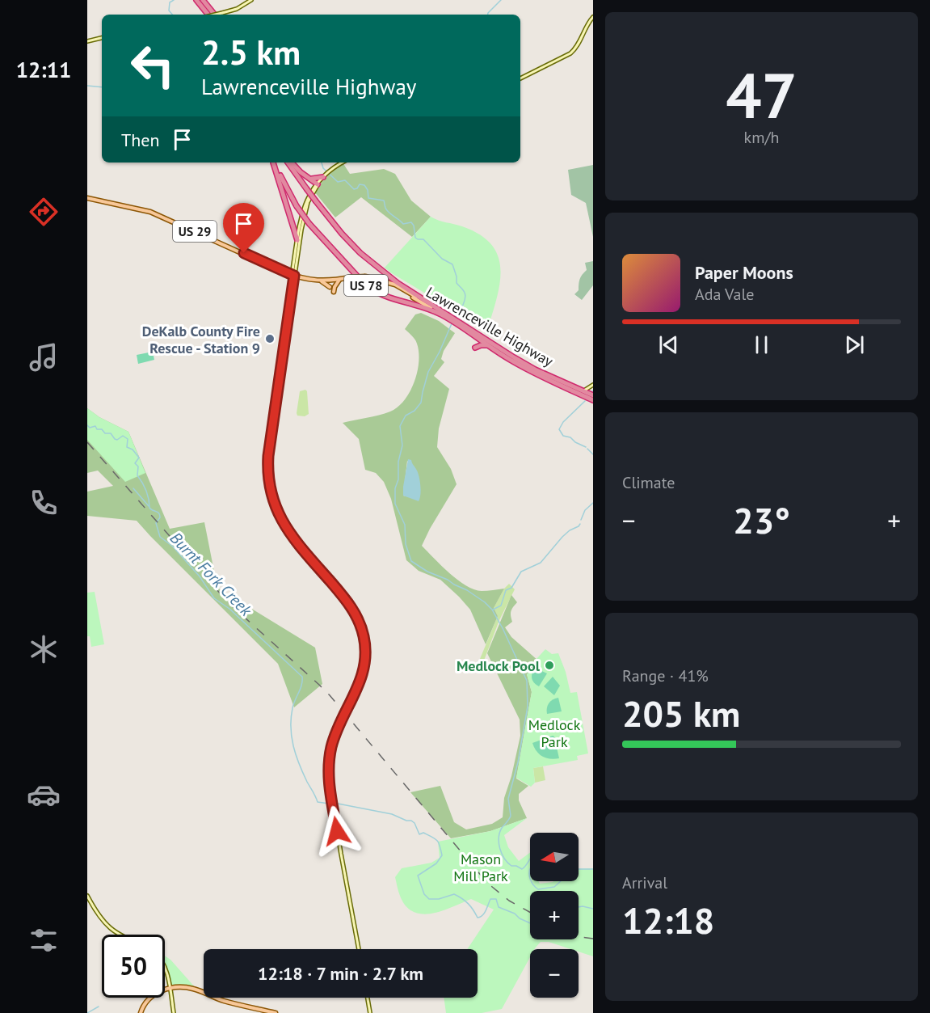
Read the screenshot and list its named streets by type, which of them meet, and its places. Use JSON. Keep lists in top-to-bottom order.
{
  "streets": {
    "highway": ["US 29", "US 78", "Lawrenceville Highway"]
  },
  "crossings": [
    ["US 29", "Lawrenceville Highway"],
    ["US 78", "Lawrenceville Highway"]
  ],
  "water": ["Burnt Fork Creek"],
  "parks": ["Medlock Park", "Mason Mill Park"],
  "places": ["DeKalb County Fire Rescue - Station 9", "Medlock Pool"],
  "north": "left",
  "page": {
    "tabs": "12:11",
    "tile": [
      ["47", "km/h"],
      "Climate",
      ["Range · 41%", "205 km"],
      ["Arrival", "12:18"]
    ],
    "turn": ["2.5 km", "Lawrenceville Highway"],
    "then": "Then",
    "song": ["Paper Moons", "Ada Vale"],
    "heat": ["−", "23°", "+"],
    "map_buttons": ["+", "−"],
    "limit": "50",
    "trip": "12:18 · 7 min · 2.7 km"
  }
}
